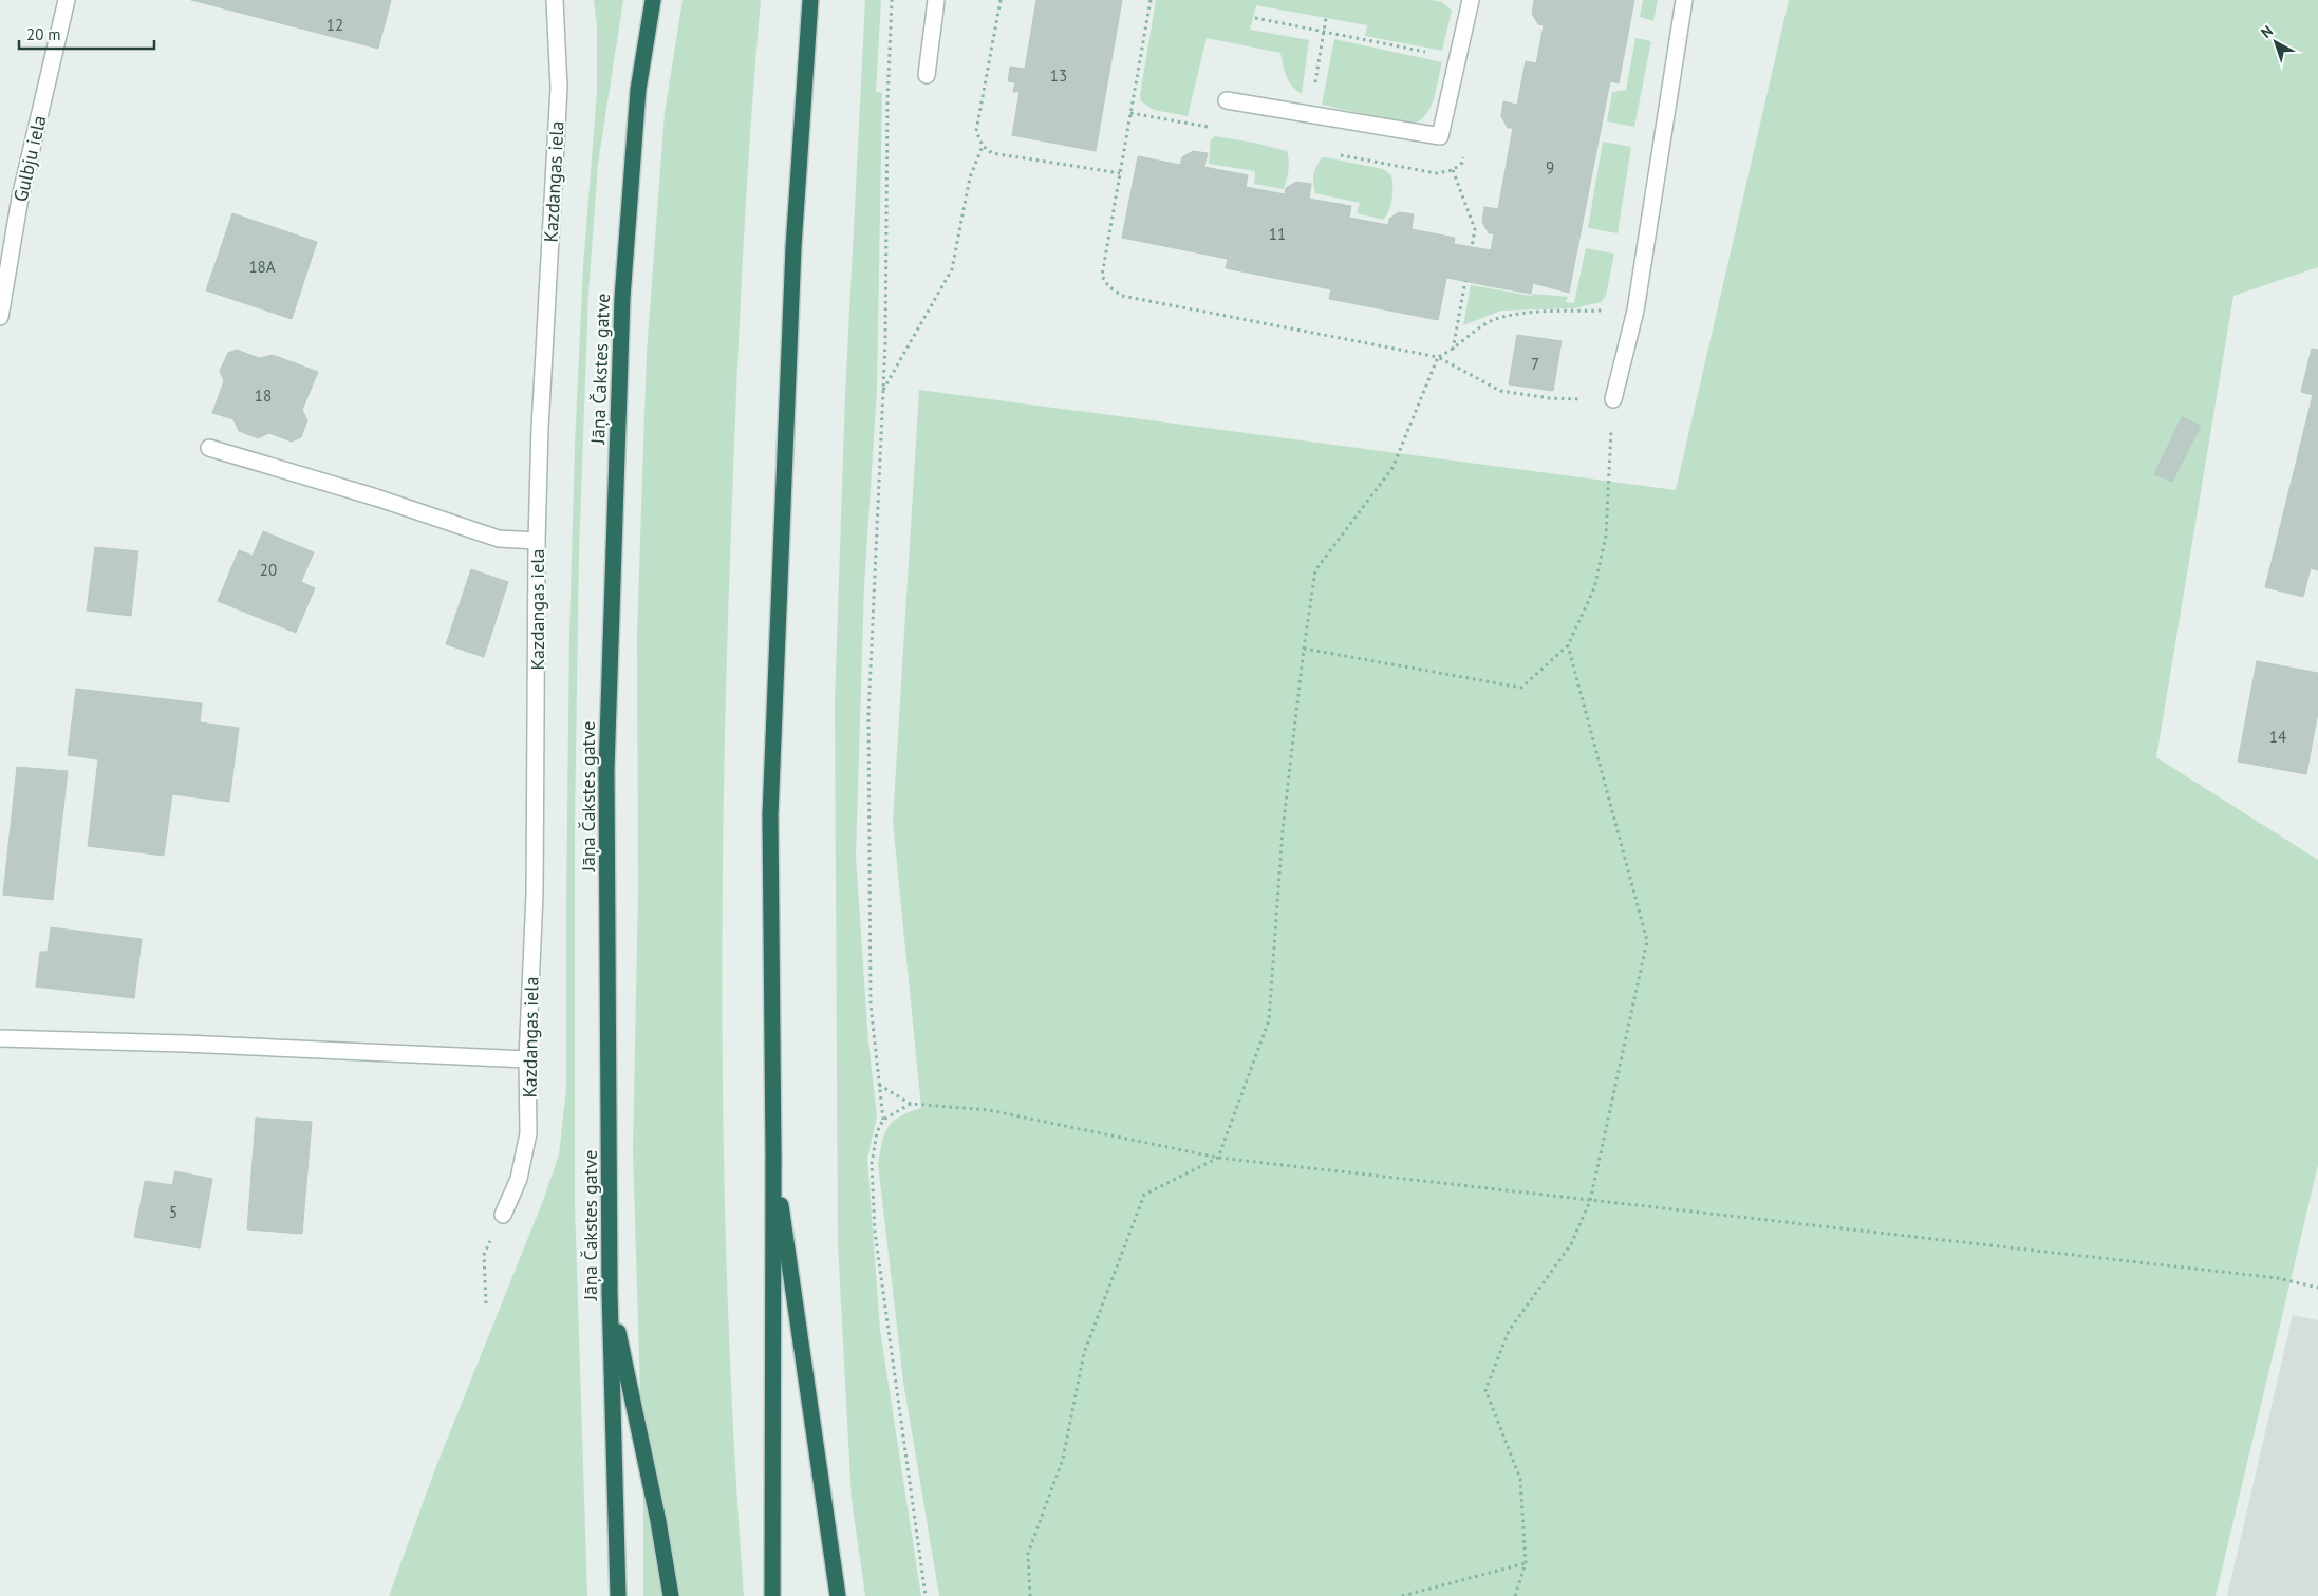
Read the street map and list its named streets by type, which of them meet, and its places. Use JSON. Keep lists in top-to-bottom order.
{
  "streets": {
    "highway": ["Jāņa Čakstes gatve"],
    "street": ["Gulbju iela", "Kazdangas iela"]
  },
  "house_numbers": [
    "12",
    "13",
    "9",
    "11",
    "18A",
    "7",
    "18",
    "20",
    "14",
    "5"
  ],
  "scale_bar": "20 m",
  "north": "top left"
}
